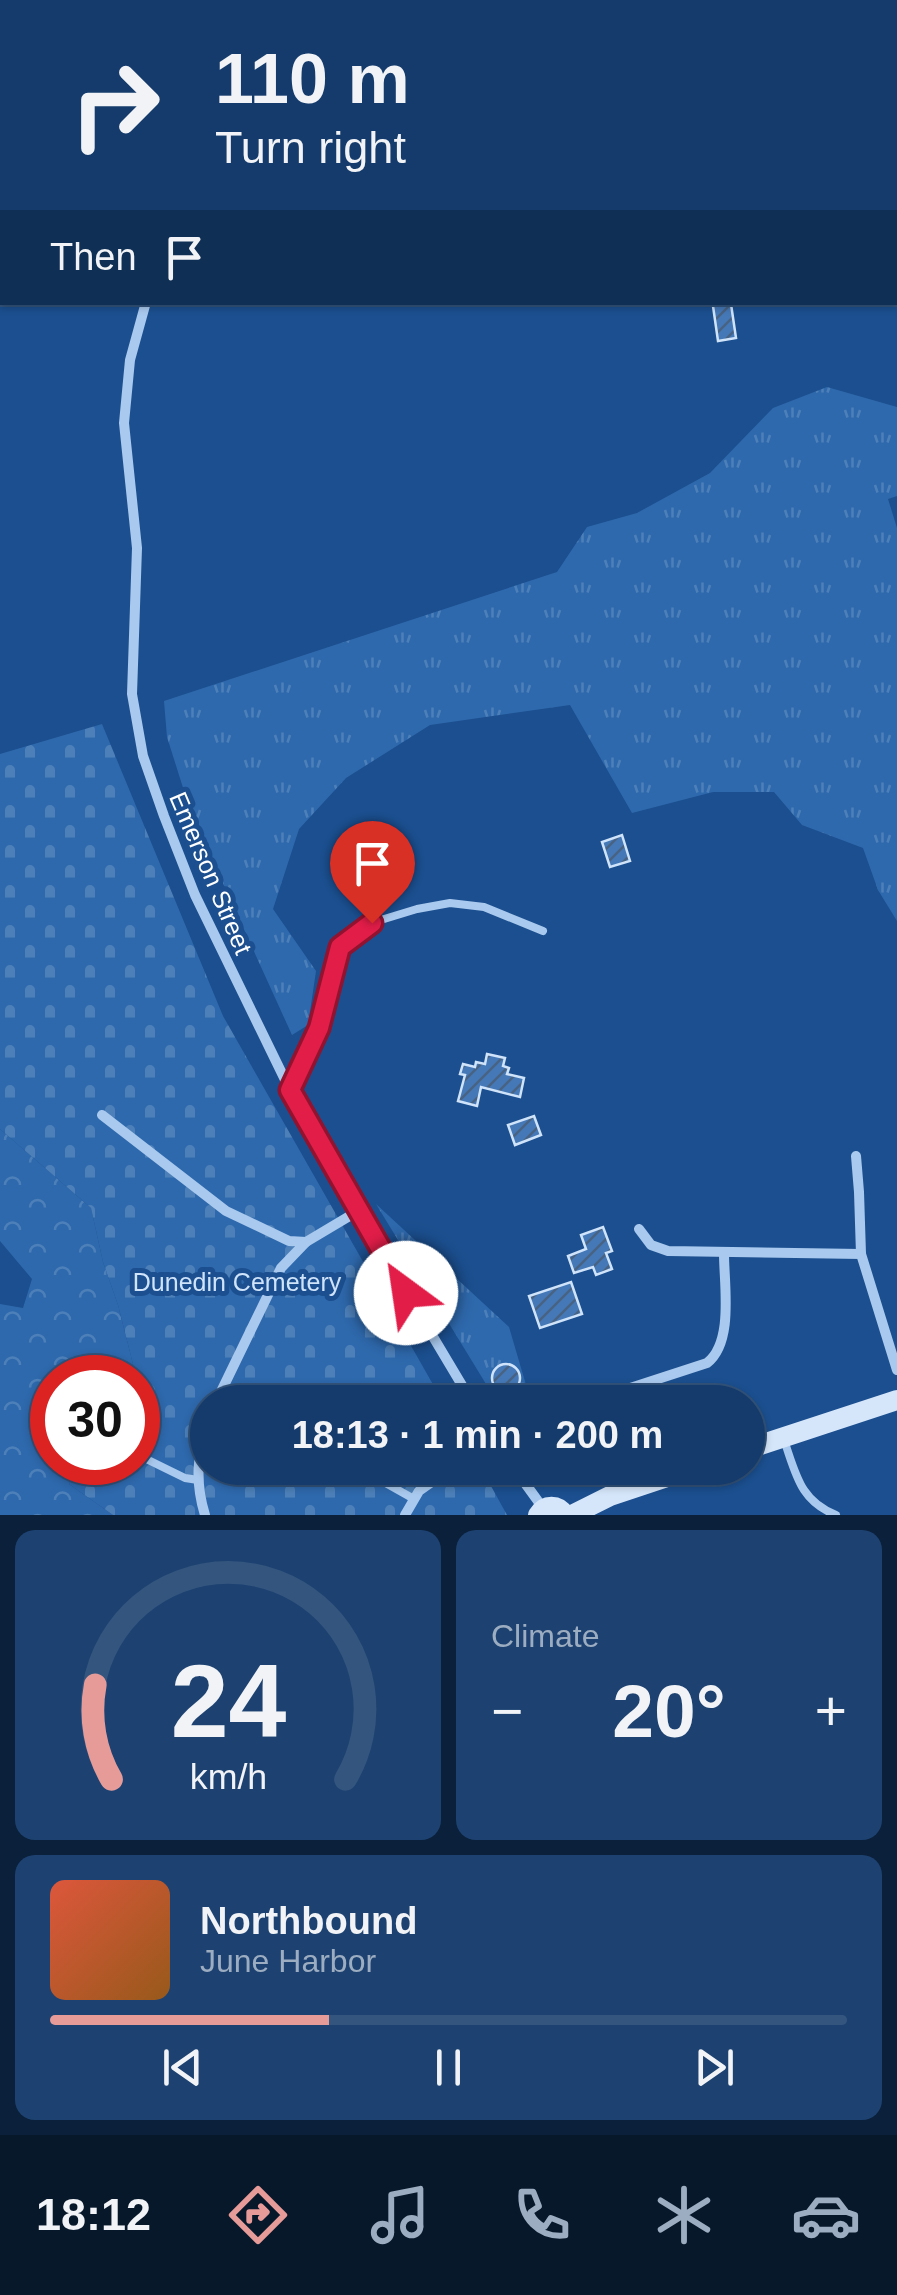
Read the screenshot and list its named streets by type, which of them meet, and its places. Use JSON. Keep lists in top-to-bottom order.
{
  "streets": {
    "street": ["Emerson Street"]
  },
  "parks": ["Dunedin Cemetery"],
  "page": {
    "turn": ["110 m", "Turn right"],
    "then": "Then",
    "limit": "30",
    "trip": "18:13 · 1 min · 200 m",
    "tile": "Climate",
    "heat": ["−", "20°", "+"],
    "song": ["Northbound", "June Harbor"],
    "tabs": "18:12",
    "gauge": ["24", "km/h"]
  }
}
